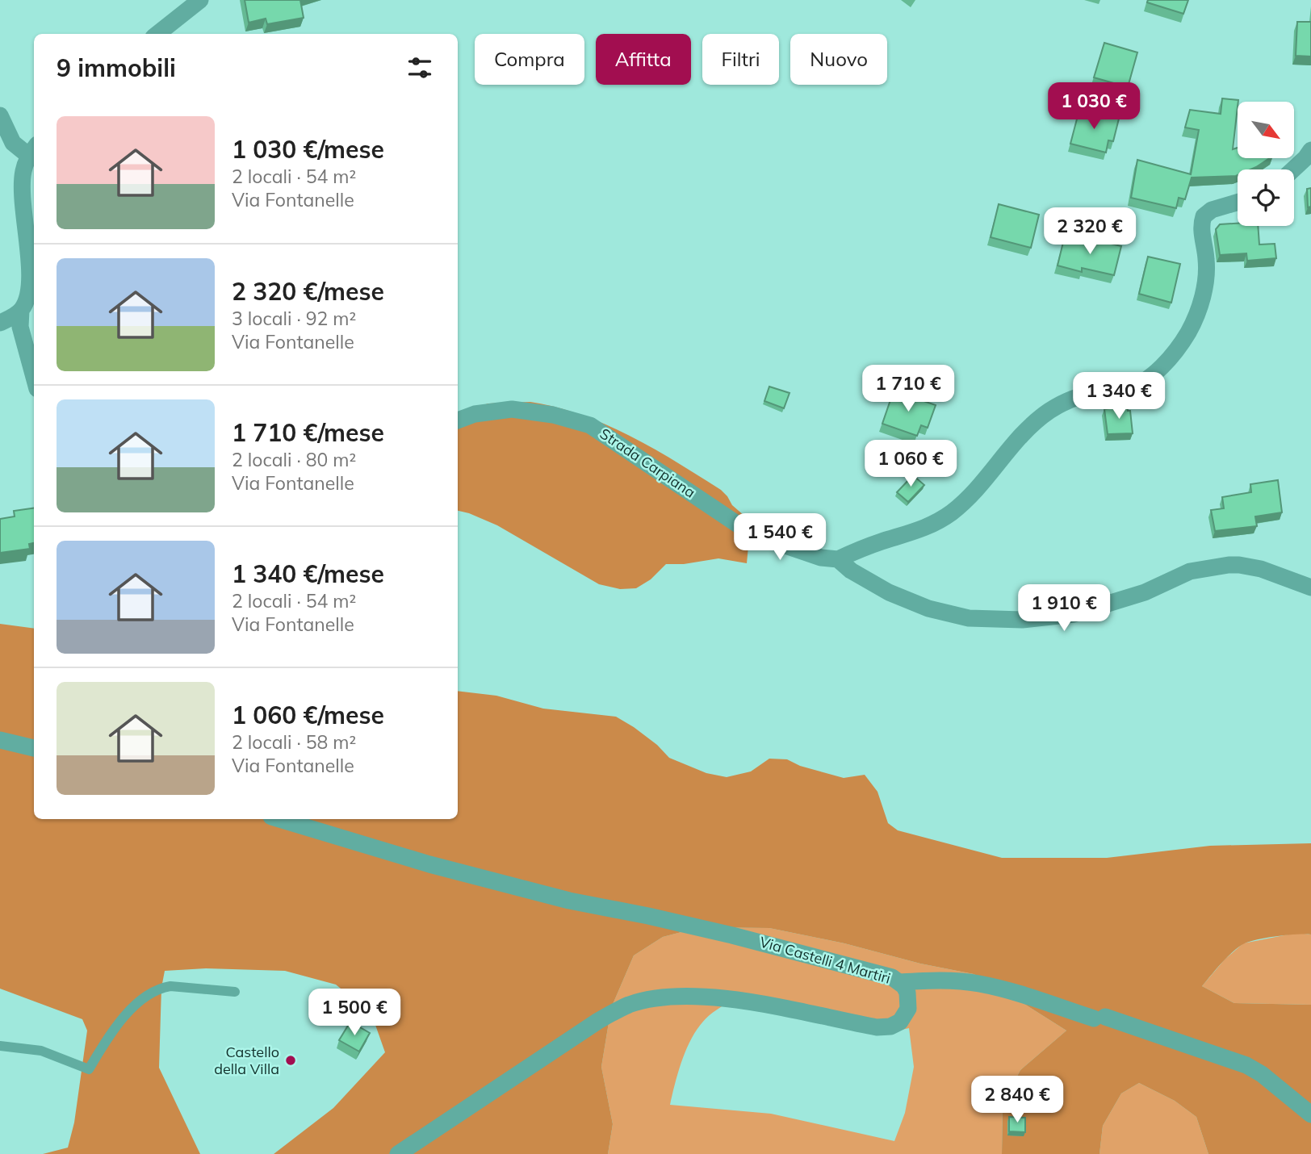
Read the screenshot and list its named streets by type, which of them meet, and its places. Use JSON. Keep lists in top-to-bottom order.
{
  "streets": {
    "street": ["Strada Carpiana", "Via Castelli 4 Martiri"]
  },
  "places": ["Castello della Villa"],
  "north": "bottom right",
  "page": {
    "chip": [
      "Compra",
      "Affitta",
      "Filtri",
      "Nuovo"
    ],
    "heading": "9 immobili",
    "price": [
      "1 030 €",
      "2 320 €",
      "1 710 €",
      "1 340 €",
      "1 060 €",
      "1 540 €",
      "1 910 €",
      "1 500 €",
      "2 840 €"
    ],
    "list": [
      {
        "name": "1 030 €/mese",
        "note": "2 locali · 54 m² · Via Fontanelle"
      },
      {
        "name": "2 320 €/mese",
        "note": "3 locali · 92 m² · Via Fontanelle"
      },
      {
        "name": "1 710 €/mese",
        "note": "2 locali · 80 m² · Via Fontanelle"
      },
      {
        "name": "1 340 €/mese",
        "note": "2 locali · 54 m² · Via Fontanelle"
      },
      {
        "name": "1 060 €/mese",
        "note": "2 locali · 58 m² · Via Fontanelle"
      }
    ]
  }
}
